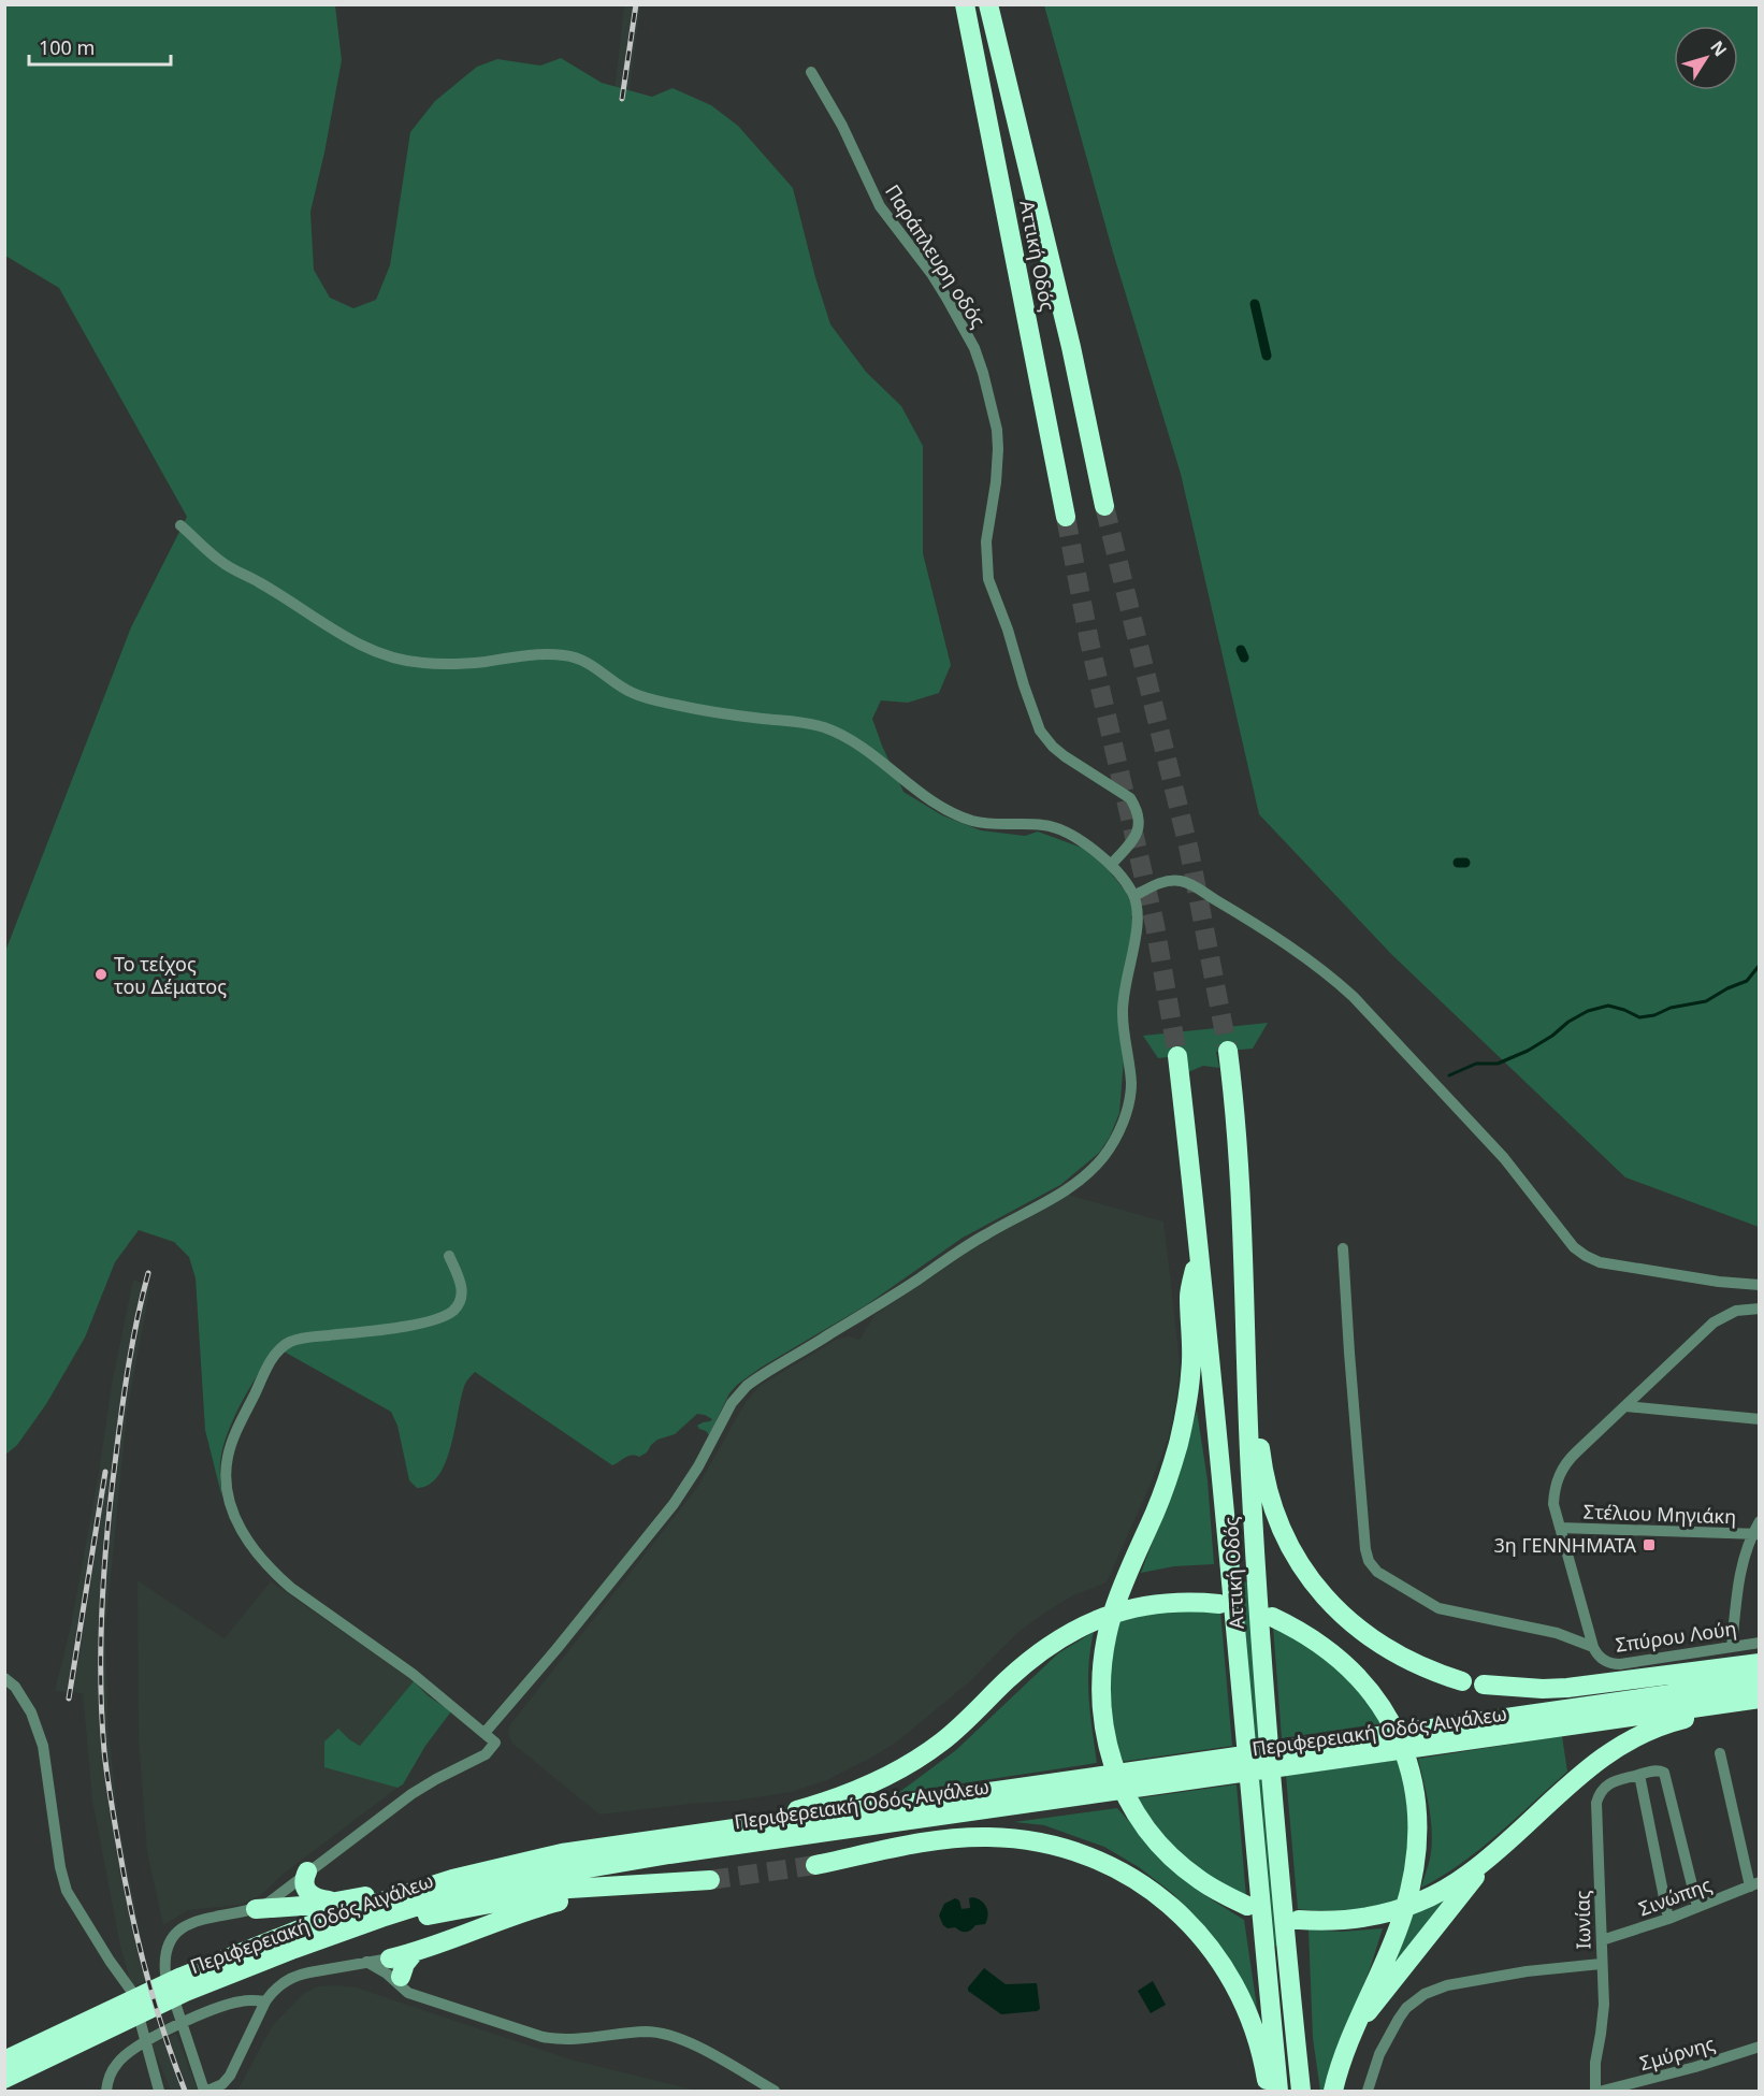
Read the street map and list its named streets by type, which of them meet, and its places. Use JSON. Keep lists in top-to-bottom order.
{
  "streets": {
    "highway": ["Αττική Οδός", "Περιφερειακή Οδός Αιγάλεω"],
    "street": [
      "Παράπλευρη οδός",
      "Στέλιου Μηγιάκη",
      "Σπύρου Λούη",
      "Σινώπης",
      "Ιωνίας",
      "Σμύρνης"
    ]
  },
  "crossings": [
    ["Σινώπης", "Ιωνίας"]
  ],
  "places": {
    "other": ["Το τείχος του Δέματος"],
    "transit": ["3η ΓΕΝΝΗΜΑΤΑ"]
  },
  "scale_bar": "100 m",
  "north": "top right"
}
